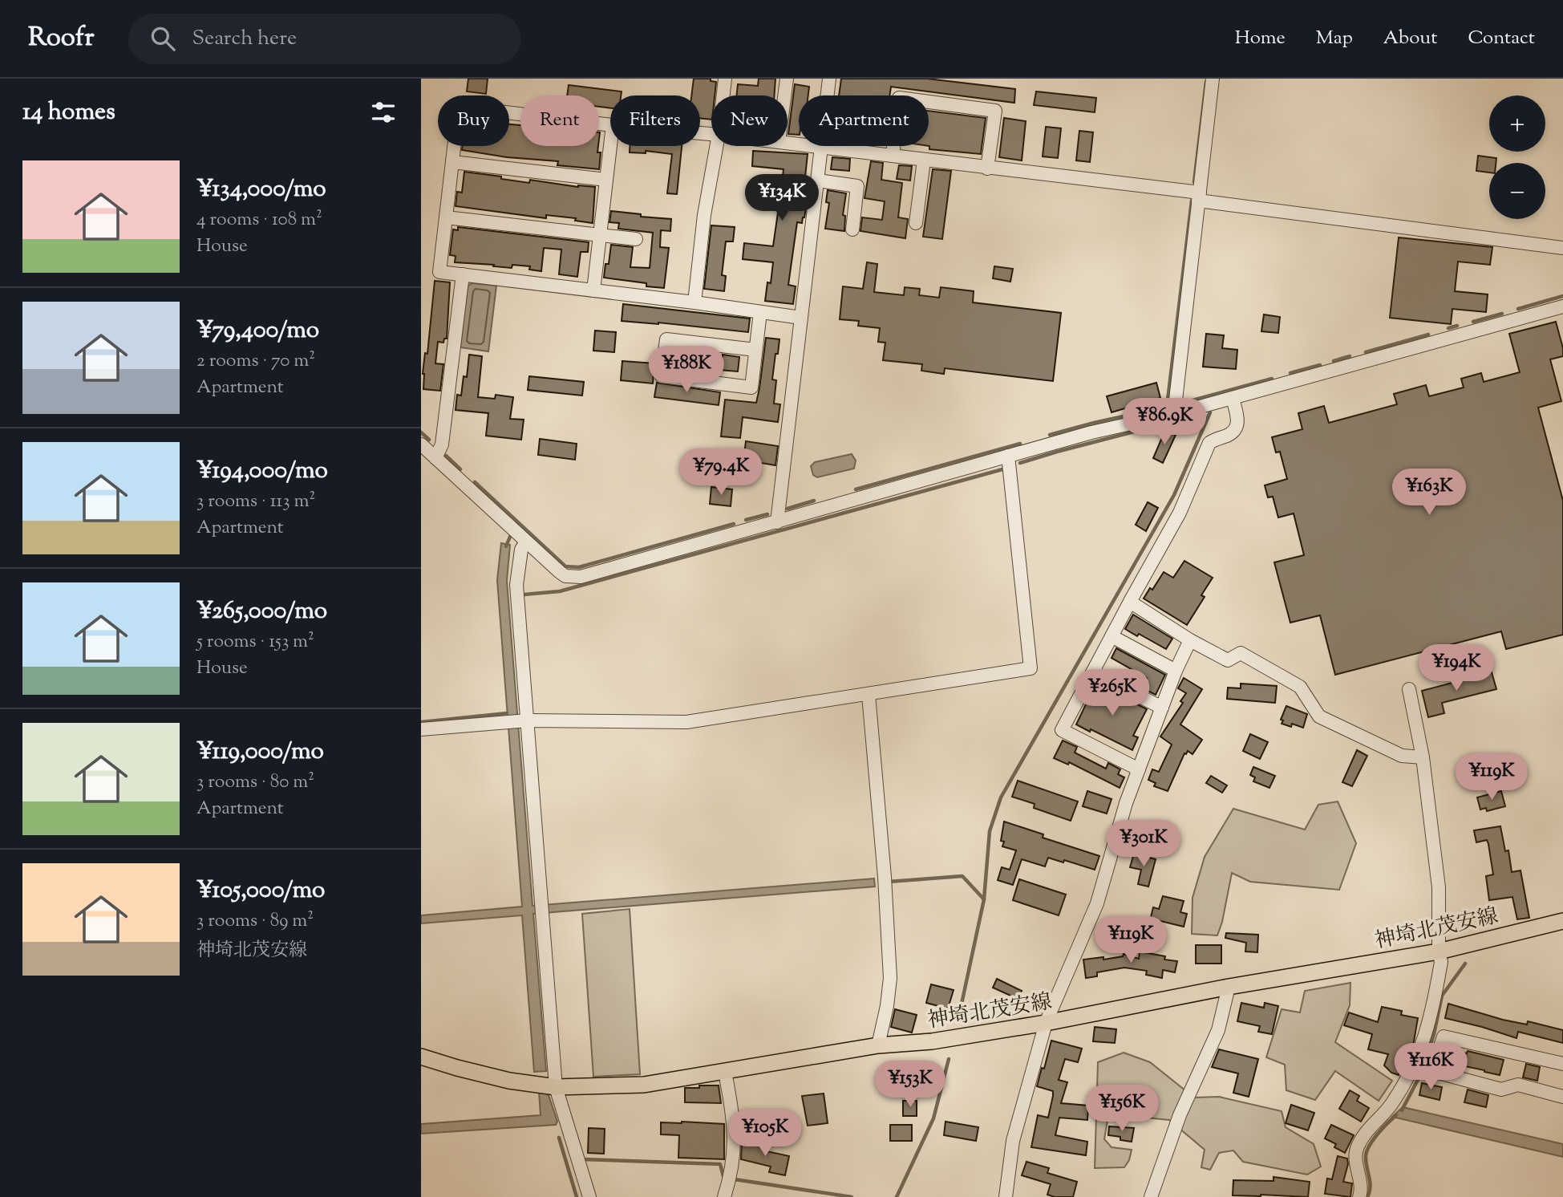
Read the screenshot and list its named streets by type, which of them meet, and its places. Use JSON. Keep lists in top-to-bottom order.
{
  "streets": {
    "main road": ["神埼北茂安線"]
  },
  "page": {
    "header": "Roofr",
    "search": "Search here",
    "nav": [
      "Home",
      "Map",
      "About",
      "Contact"
    ],
    "heading": "14 homes",
    "map_buttons": ["+", "−"],
    "chip": [
      "Buy",
      "Rent",
      "Filters",
      "New",
      "Apartment"
    ],
    "list": [
      {
        "name": "¥134,000/mo",
        "note": "4 rooms · 108 m² · House"
      },
      {
        "name": "¥79,400/mo",
        "note": "2 rooms · 70 m² · Apartment"
      },
      {
        "name": "¥194,000/mo",
        "note": "3 rooms · 113 m² · Apartment"
      },
      {
        "name": "¥265,000/mo",
        "note": "5 rooms · 153 m² · House"
      },
      {
        "name": "¥119,000/mo",
        "note": "3 rooms · 80 m² · Apartment"
      },
      {
        "name": "¥105,000/mo",
        "note": "3 rooms · 89 m² · 神埼北茂安線"
      }
    ],
    "price": [
      "¥134K",
      "¥188K",
      "¥86.9K",
      "¥79.4K",
      "¥163K",
      "¥194K",
      "¥265K",
      "¥119K",
      "¥301K",
      "¥119K",
      "¥116K",
      "¥153K",
      "¥156K",
      "¥105K"
    ]
  }
}
